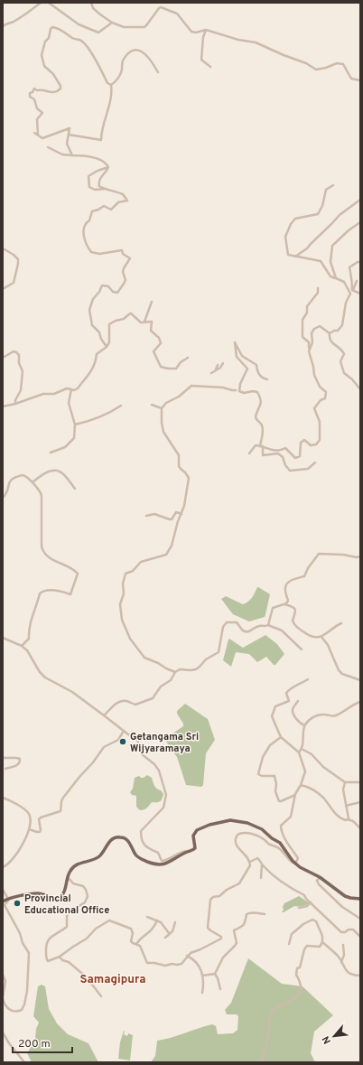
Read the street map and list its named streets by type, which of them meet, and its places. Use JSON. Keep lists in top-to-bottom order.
{
  "districts": ["Samagipura"],
  "places": ["Getangama Sri Wijyaramaya", "Provincial Educational Office"],
  "scale_bar": "200 m",
  "north": "bottom left"
}
